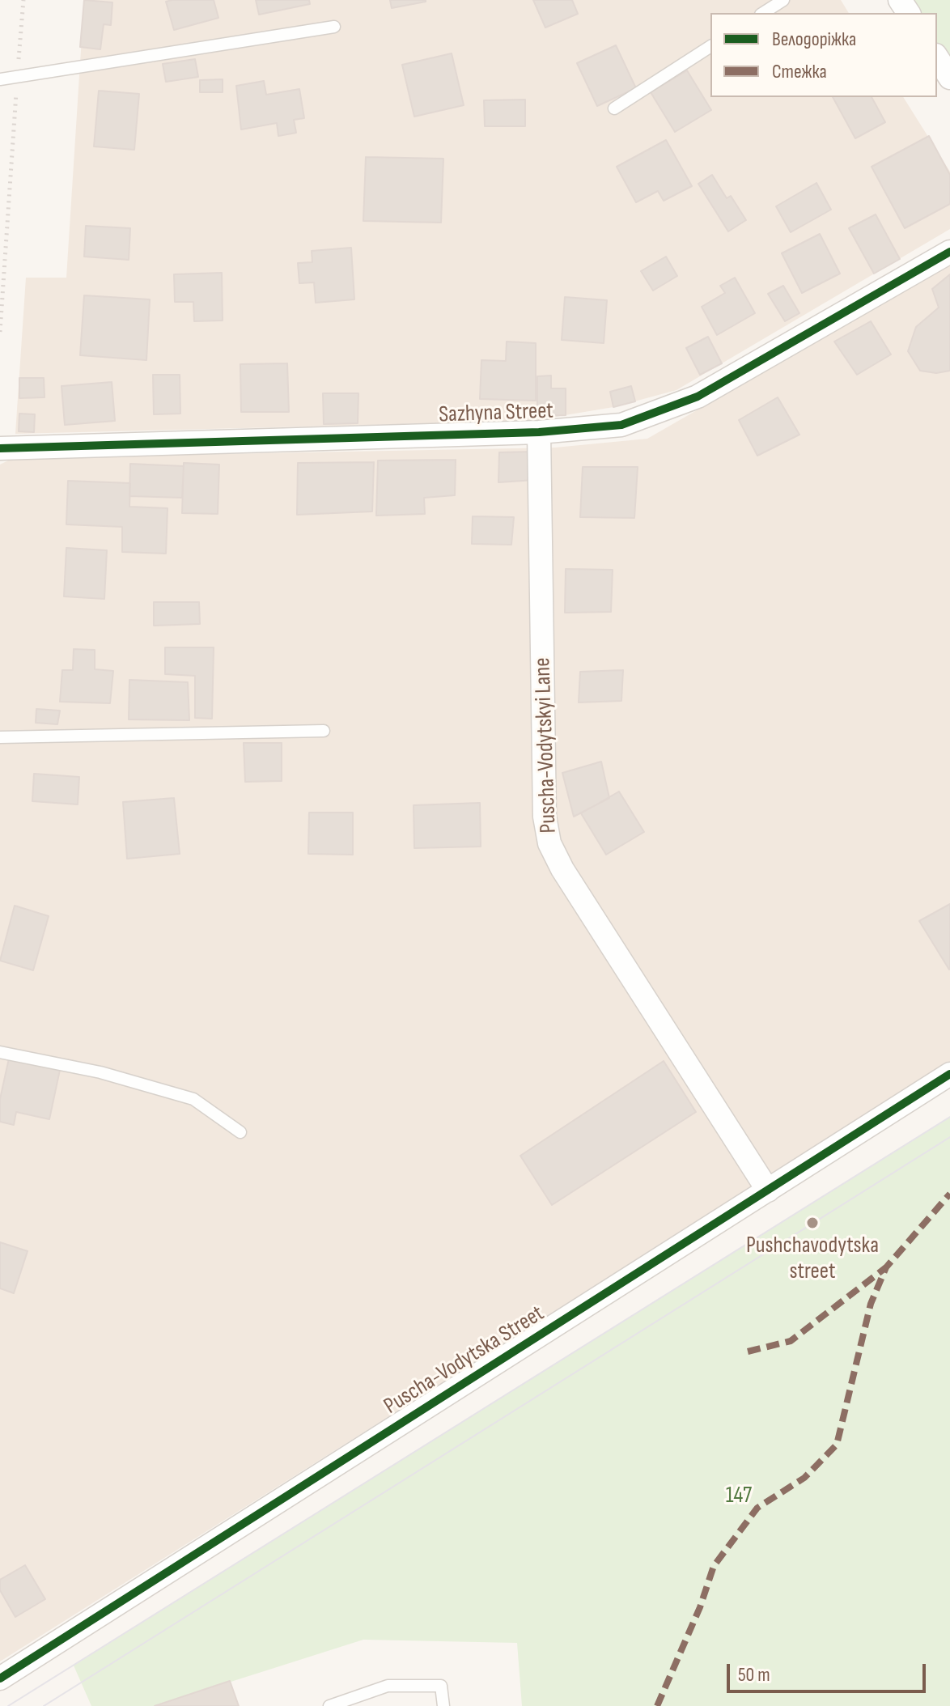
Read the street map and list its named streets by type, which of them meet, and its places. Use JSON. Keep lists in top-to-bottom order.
{
  "streets": {
    "street": ["Sazhyna Street", "Puscha-Vodytskyi Lane", "Puscha-Vodytska Street"]
  },
  "crossings": [
    ["Sazhyna Street", "Puscha-Vodytskyi Lane"],
    ["Puscha-Vodytskyi Lane", "Puscha-Vodytska Street"]
  ],
  "parks": ["147"],
  "places": ["Pushchavodytska street"],
  "legend": ["Велодоріжка", "Стежка"],
  "scale_bar": "50 m"
}
